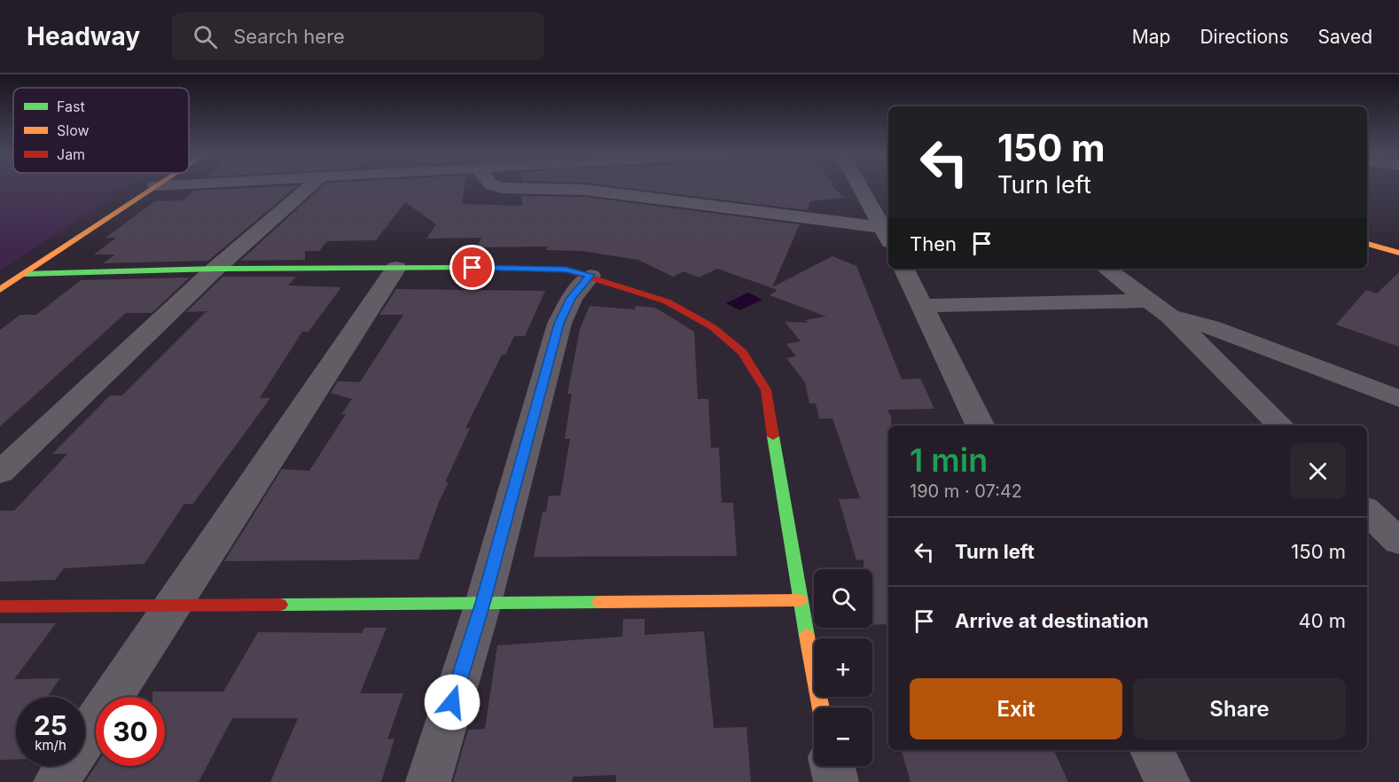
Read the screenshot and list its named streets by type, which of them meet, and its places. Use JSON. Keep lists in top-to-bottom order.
{
  "legend": ["Fast", "Slow", "Jam"],
  "page": {
    "header": "Headway",
    "search": "Search here",
    "nav": ["Map", "Directions", "Saved"],
    "turn": ["150 m", "Turn left"],
    "then": "Then",
    "heading": ["1 min", "190 m · 07:42"],
    "list": [
      {
        "name": "Turn left",
        "value": "150 m"
      },
      {
        "name": "Arrive at destination",
        "value": "40 m"
      }
    ],
    "map_buttons": ["+", "−"],
    "buttons": ["Exit", "Share"],
    "speed": "25 km/h",
    "limit": "30"
  }
}
